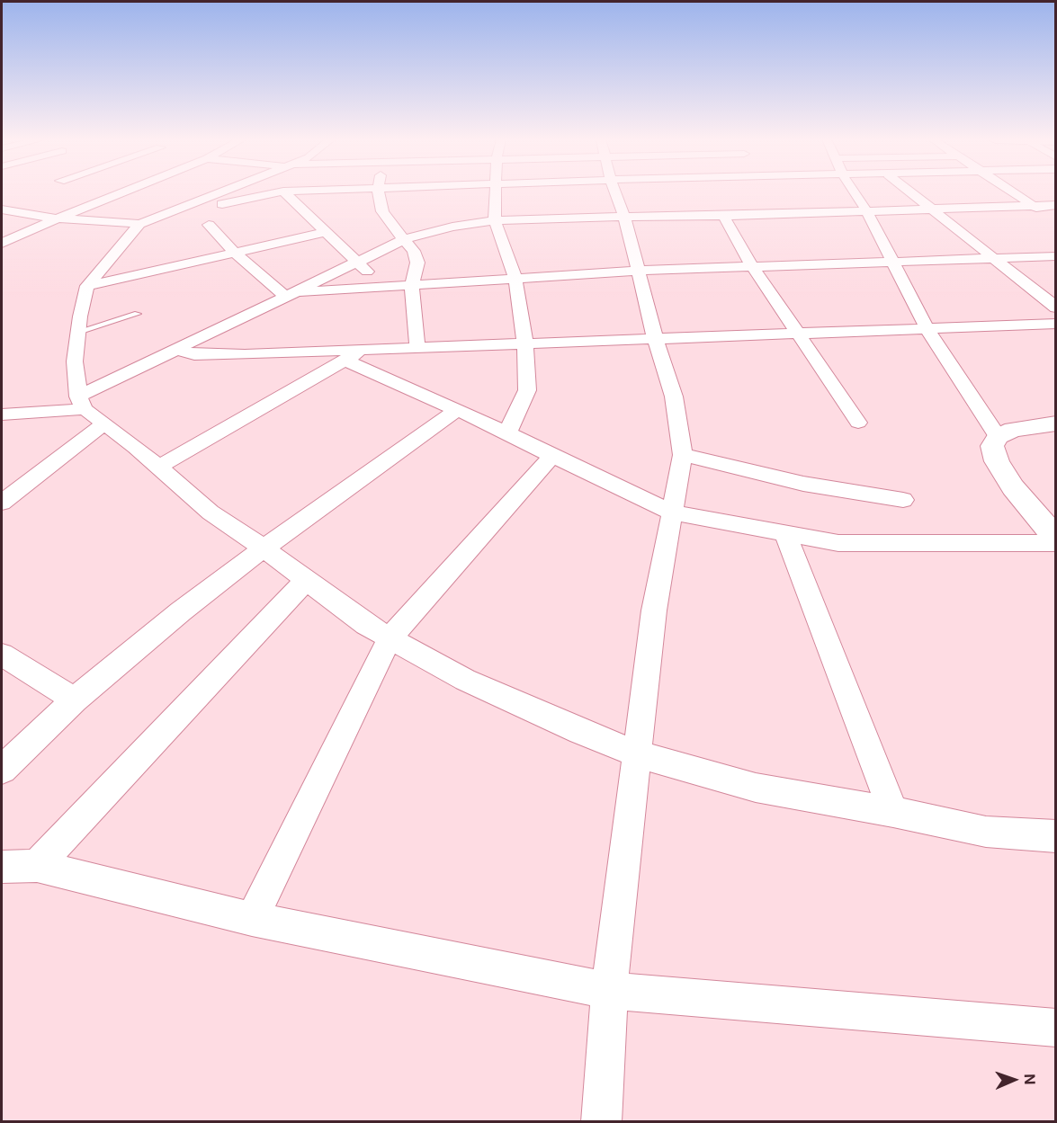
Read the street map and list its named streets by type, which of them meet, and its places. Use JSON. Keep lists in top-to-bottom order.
{
  "north": "right"
}
